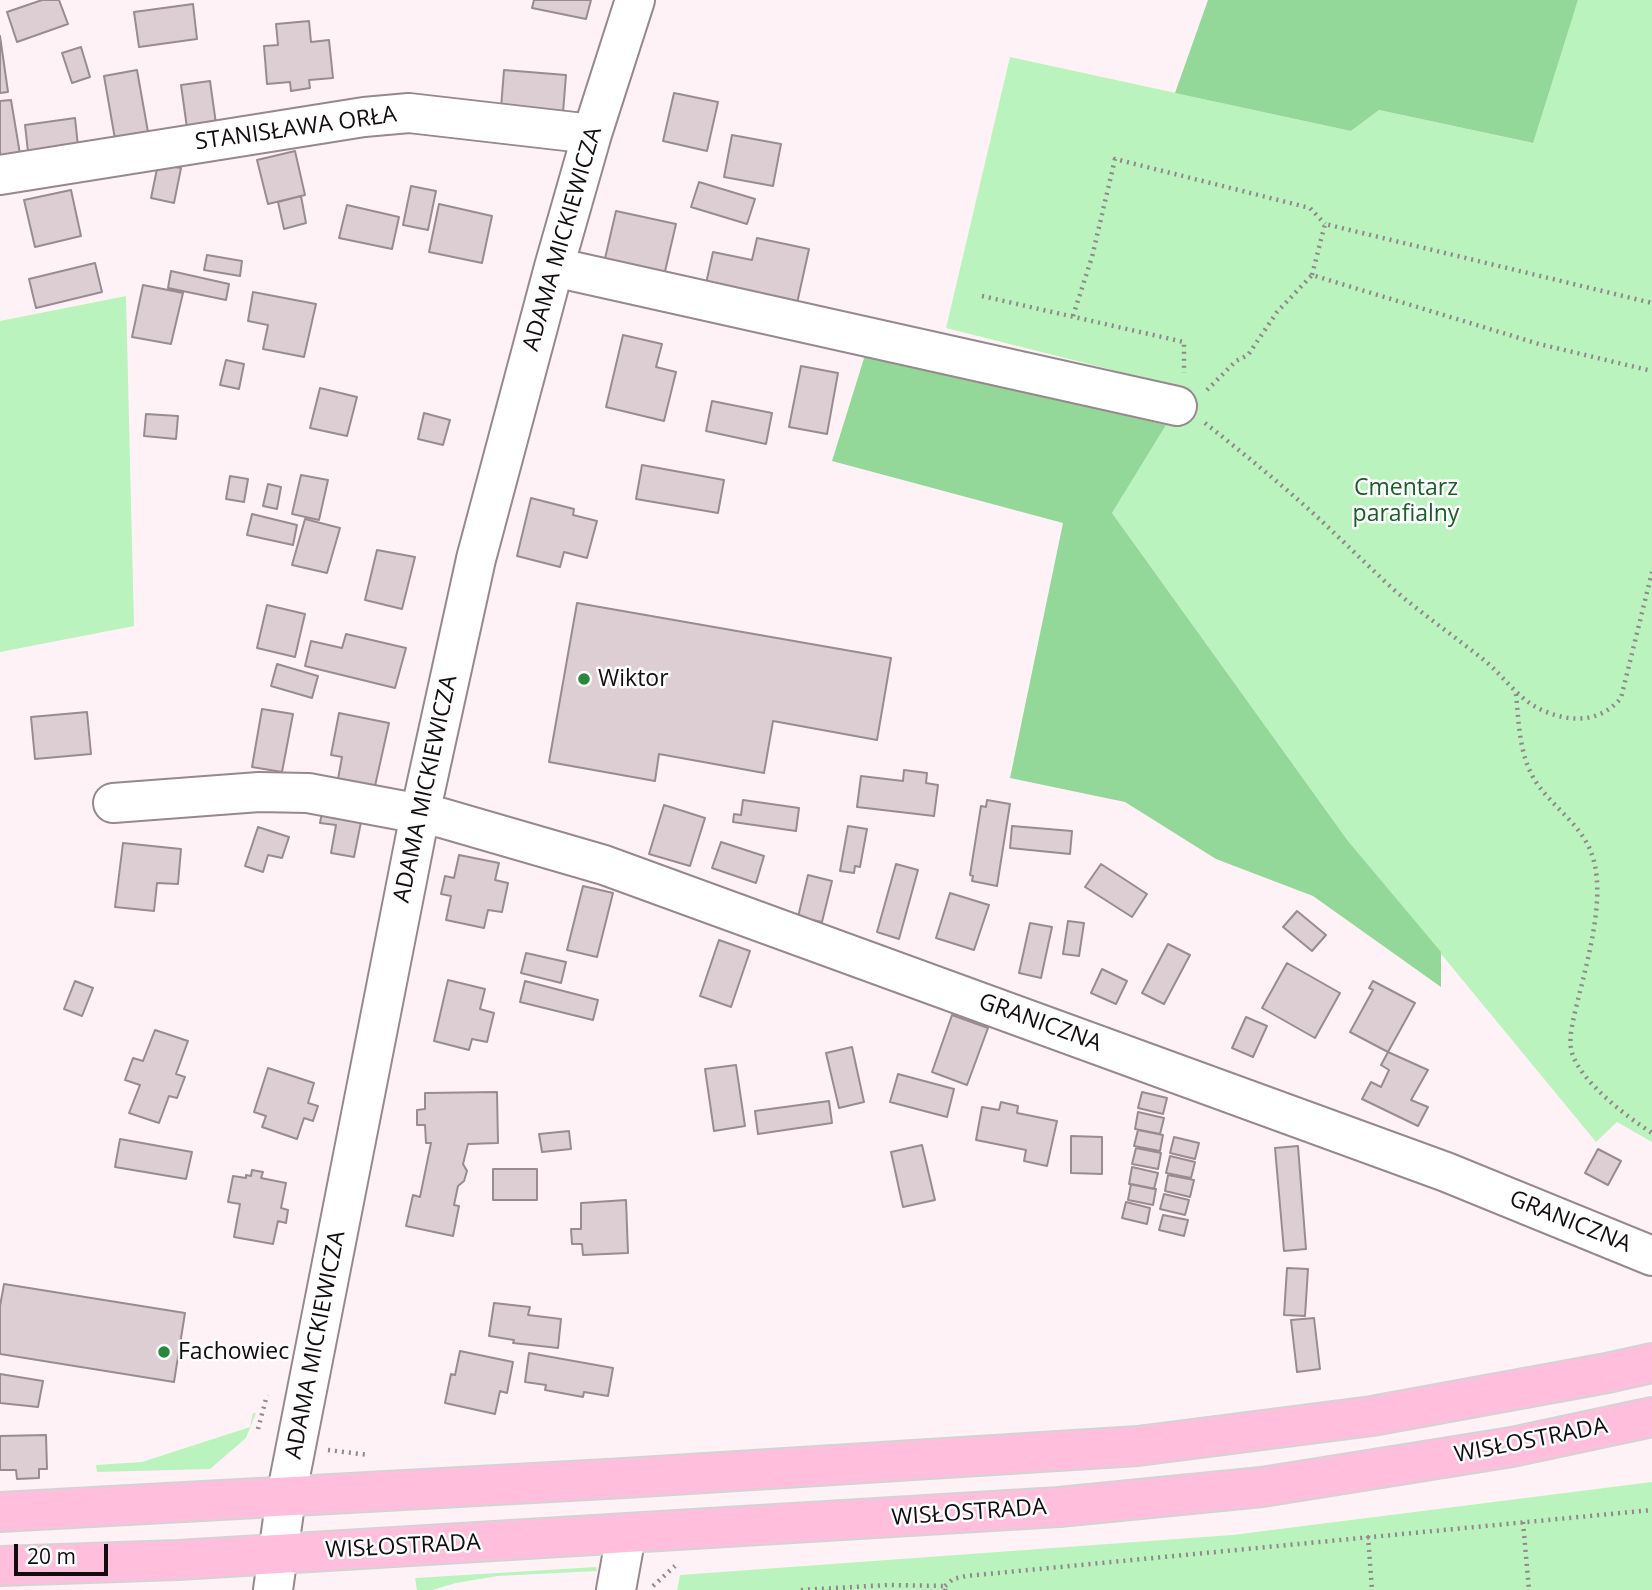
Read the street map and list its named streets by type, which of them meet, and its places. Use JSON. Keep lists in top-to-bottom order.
{
  "streets": {
    "main road": ["WISŁOSTRADA"],
    "street": ["STANISŁAWA ORŁA", "ADAMA MICKIEWICZA", "GRANICZNA"]
  },
  "crossings": [
    ["STANISŁAWA ORŁA", "ADAMA MICKIEWICZA"],
    ["ADAMA MICKIEWICZA", "GRANICZNA"],
    ["ADAMA MICKIEWICZA", "WISŁOSTRADA"]
  ],
  "parks": ["Cmentarz parafialny"],
  "places": ["Wiktor", "Fachowiec"],
  "scale_bar": "20 m"
}
